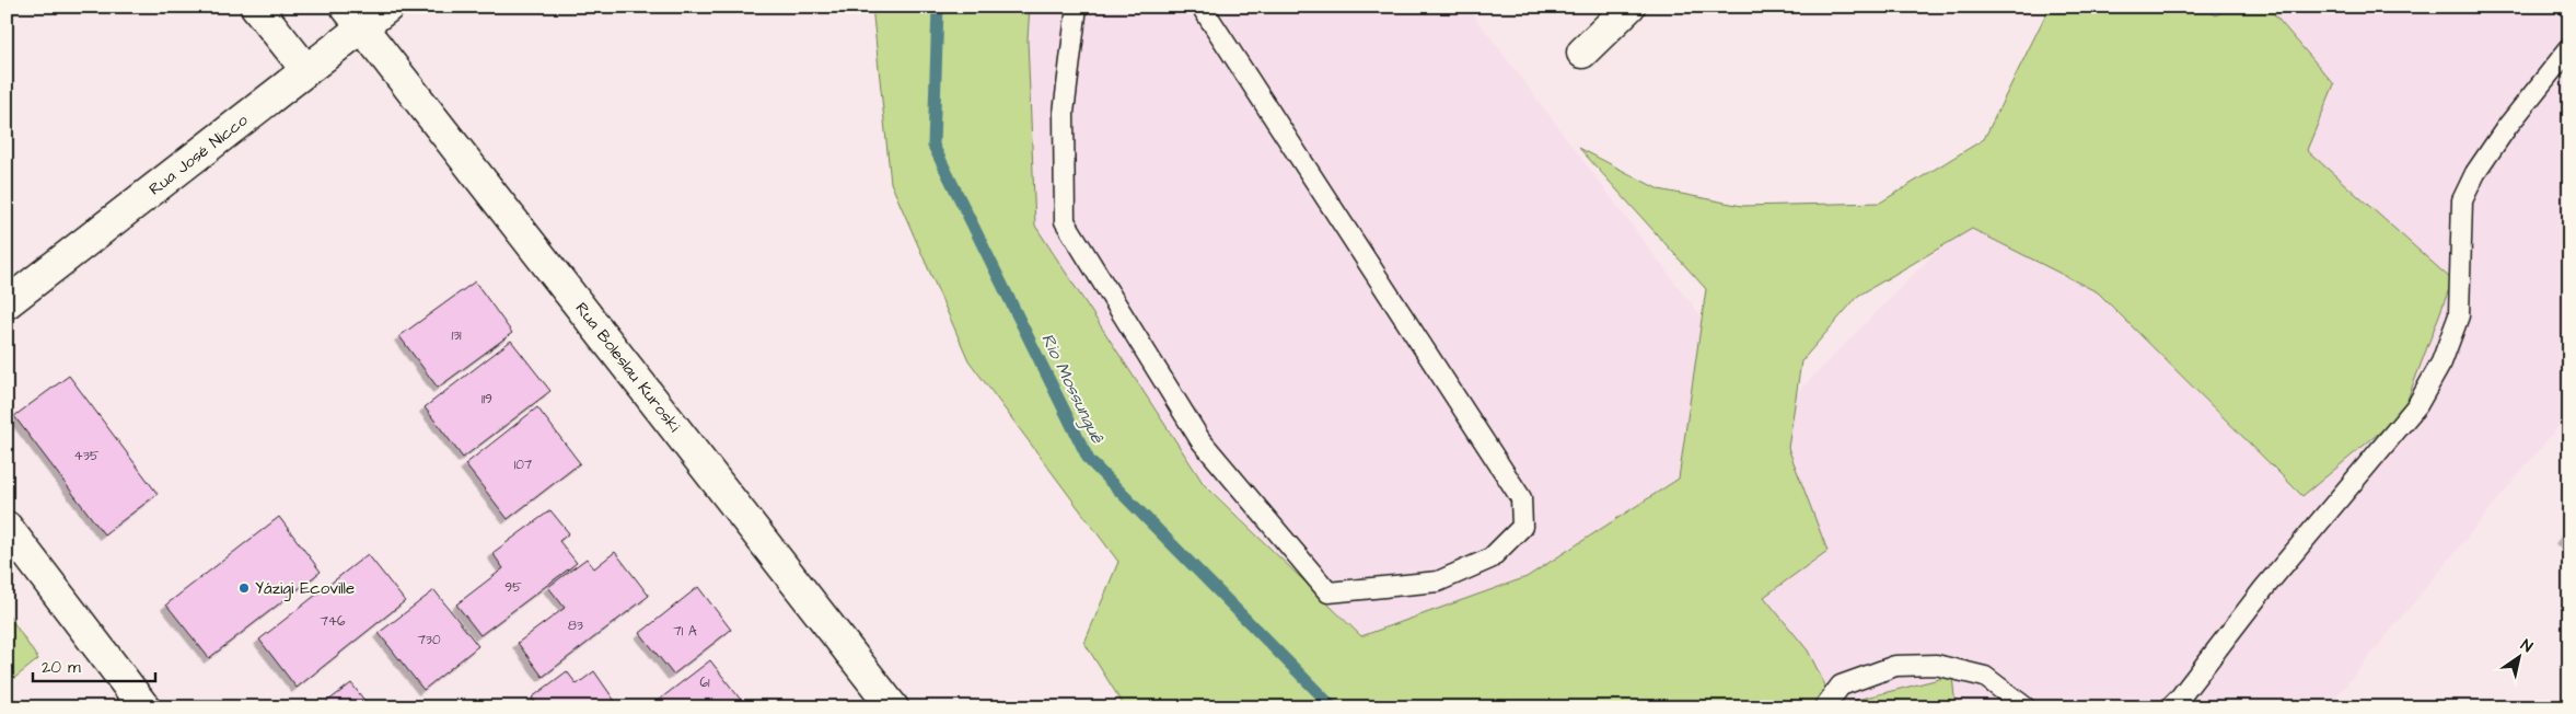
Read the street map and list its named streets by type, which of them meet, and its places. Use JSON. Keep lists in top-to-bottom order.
{
  "streets": {
    "street": ["Rua José Nicco", "Rua Boleslau Kuroski"]
  },
  "crossings": [
    ["Rua José Nicco", "Rua Boleslau Kuroski"]
  ],
  "water": ["Rio Mossunguê"],
  "places": ["Yázigi Ecoville"],
  "house_numbers": [
    "131",
    "119",
    "435",
    "107",
    "95",
    "746",
    "83",
    "71 A",
    "730",
    "61"
  ],
  "scale_bar": "20 m",
  "north": "top right"
}
